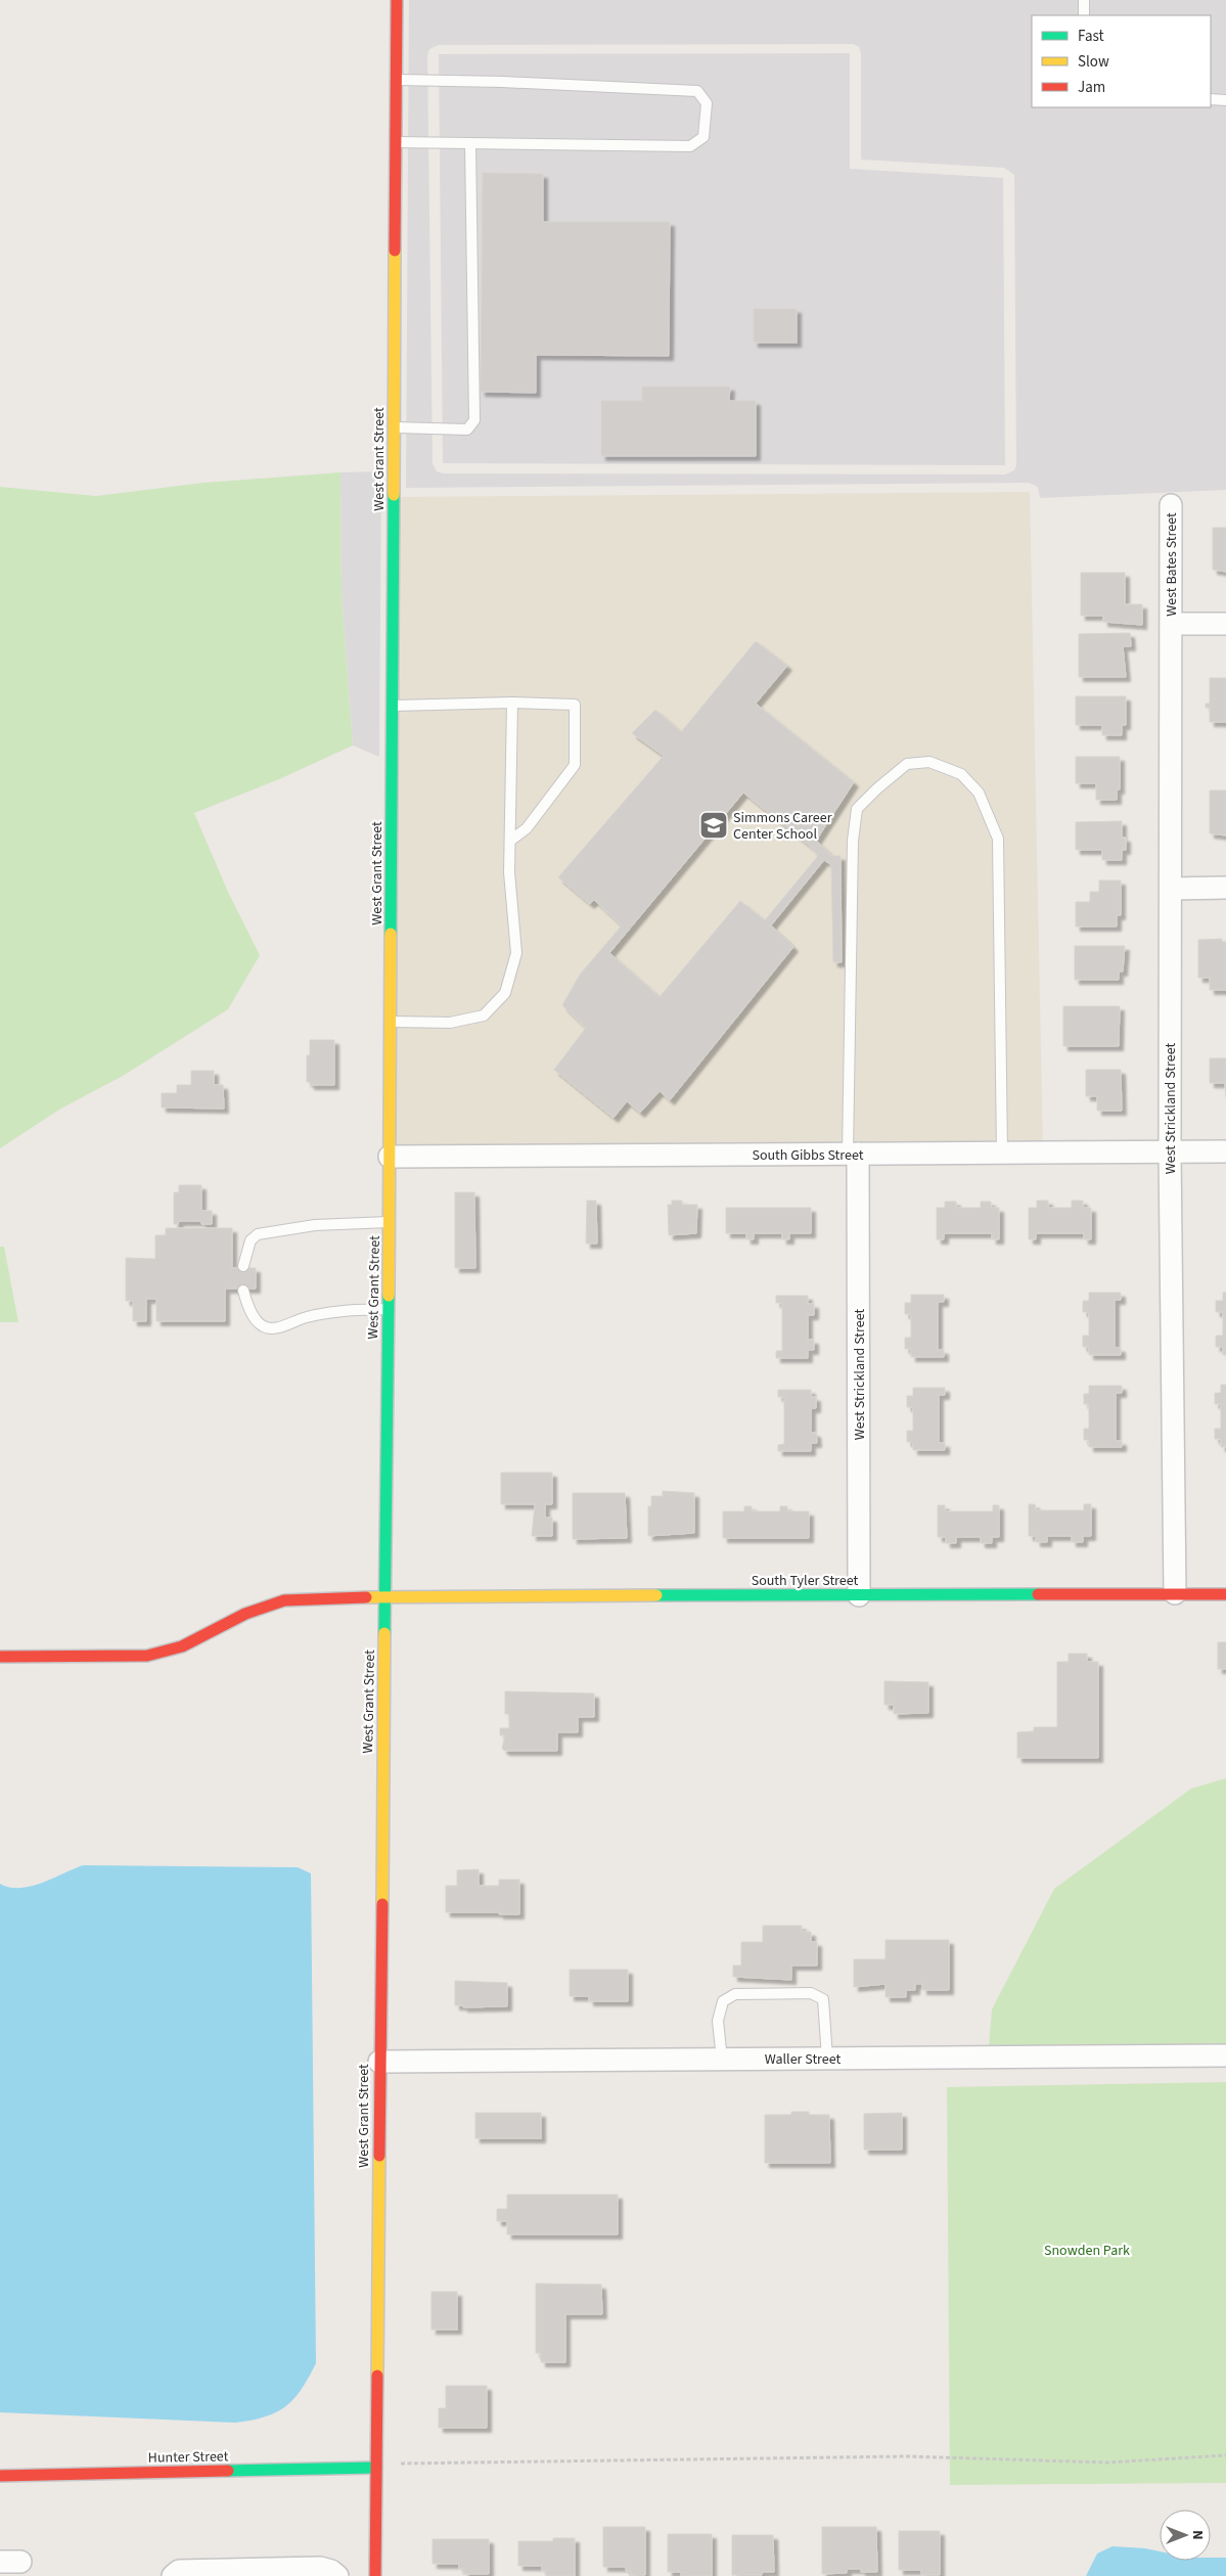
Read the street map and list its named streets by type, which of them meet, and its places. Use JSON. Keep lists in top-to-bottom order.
{
  "streets": {
    "street": [
      "West Grant Street",
      "West Bates Street",
      "West Strickland Street",
      "South Gibbs Street",
      "South Tyler Street",
      "Waller Street",
      "Hunter Street"
    ]
  },
  "crossings": [
    ["West Grant Street", "South Gibbs Street"],
    ["West Grant Street", "South Tyler Street"],
    ["West Grant Street", "Waller Street"],
    ["West Grant Street", "Hunter Street"],
    ["West Bates Street", "West Strickland Street"],
    ["West Strickland Street", "South Gibbs Street"],
    ["West Strickland Street", "South Tyler Street"]
  ],
  "parks": ["Snowden Park"],
  "places": {
    "school or university": ["Simmons Career Center School"]
  },
  "legend": ["Fast", "Slow", "Jam"],
  "north": "right"
}
